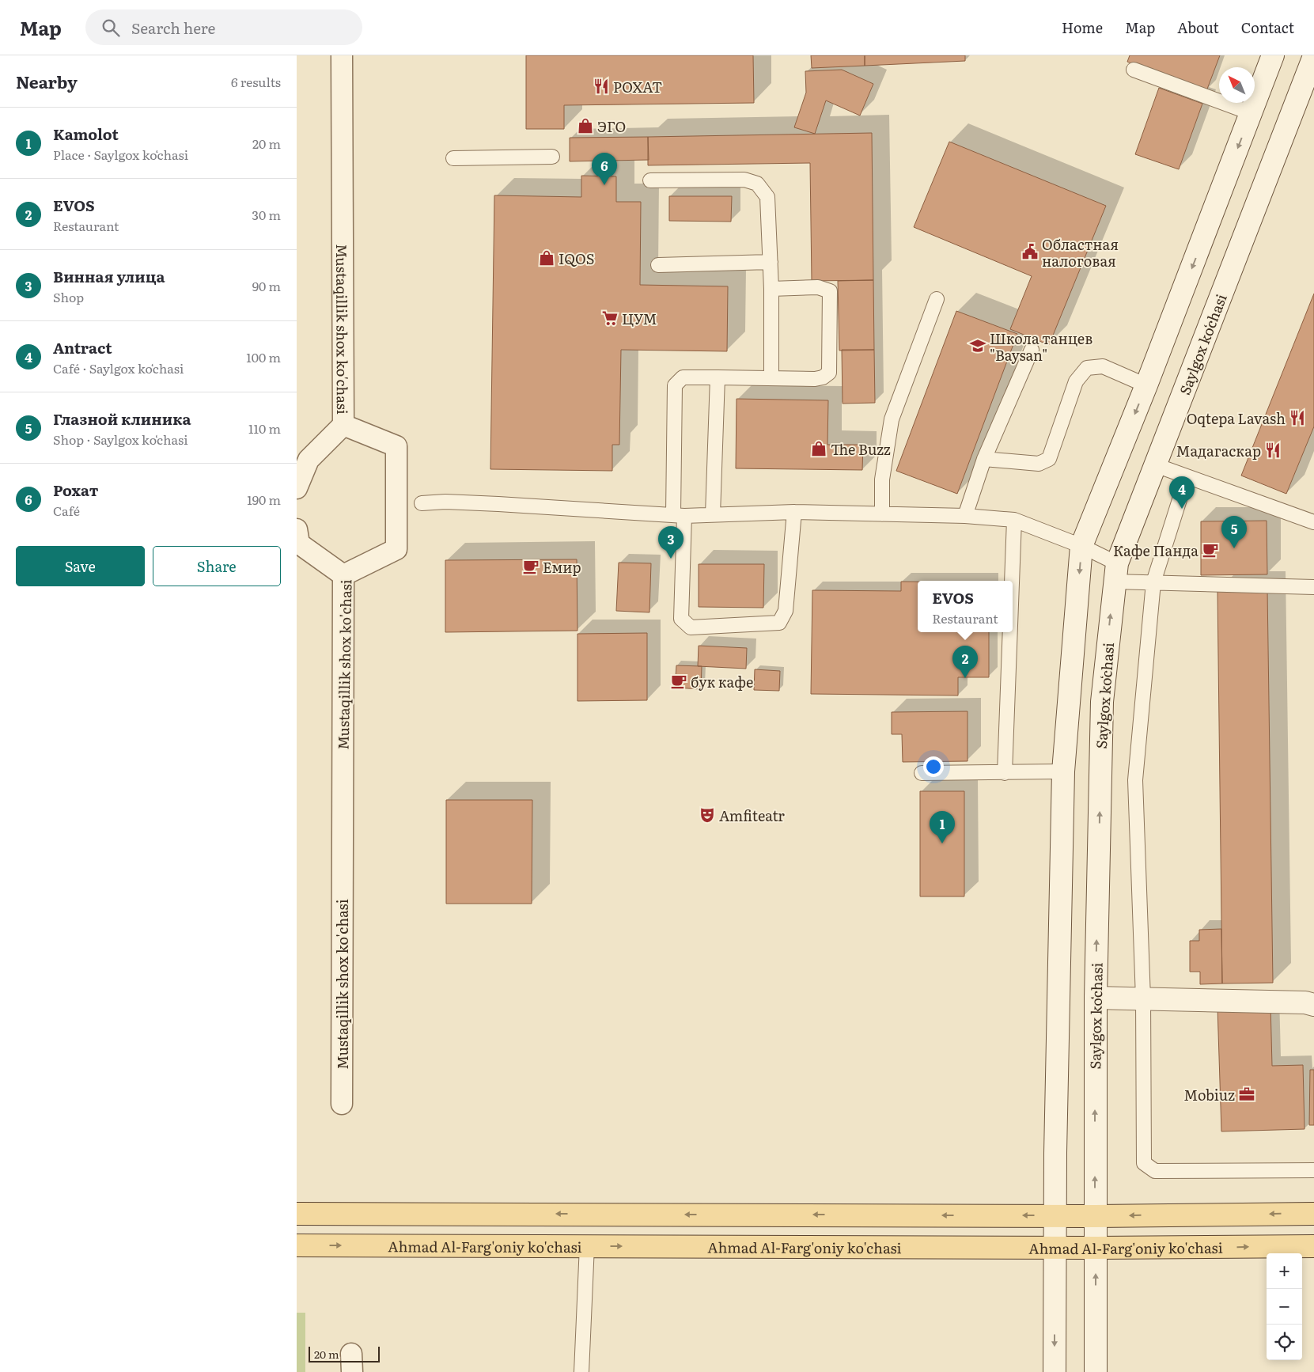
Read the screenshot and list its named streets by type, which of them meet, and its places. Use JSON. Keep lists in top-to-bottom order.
{
  "streets": {
    "main road": ["Saylgox koʻchasi", "Ahmad Al-Farg'oniy ko'chasi"],
    "street": ["Mustaqillik shox ko'chasi"]
  },
  "crossings": [
    ["Saylgox koʻchasi", "Ahmad Al-Farg'oniy ko'chasi"]
  ],
  "places": {
    "restaurant": ["РОХАТ", "Oqtepa Lavash", "Мадагаскар"],
    "shop": ["ЭГО", "IQOS", "The Buzz"],
    "public building": ["Областная налоговая"],
    "supermarket": ["ЦУМ"],
    "school or university": ["Школа танцев \"Baysan\""],
    "cafe": ["Кафе Панда", "Емир", "бук кафе"],
    "theatre": ["Amfiteatr"],
    "office": ["Mobiuz"]
  },
  "scale_bar": "20 m",
  "north": "top left",
  "page": {
    "header": "Map",
    "search": "Search here",
    "nav": [
      "Home",
      "Map",
      "About",
      "Contact"
    ],
    "heading": ["Nearby", "6 results"],
    "list": [
      {
        "mark": "1",
        "name": "Kamolot",
        "note": "Place · Saylgox koʻchasi",
        "value": "20 m"
      },
      {
        "mark": "2",
        "name": "EVOS",
        "note": "Restaurant",
        "value": "30 m"
      },
      {
        "mark": "3",
        "name": "Винная улица",
        "note": "Shop",
        "value": "90 m"
      },
      {
        "mark": "4",
        "name": "Antract",
        "note": "Café · Saylgox koʻchasi",
        "value": "100 m"
      },
      {
        "mark": "5",
        "name": "Глазной клиника",
        "note": "Shop · Saylgox koʻchasi",
        "value": "110 m"
      },
      {
        "mark": "6",
        "name": "Рохат",
        "note": "Café",
        "value": "190 m"
      }
    ],
    "pins": [
      "6",
      "4",
      "5",
      "3",
      "2",
      "1"
    ],
    "buttons": ["Save", "Share"],
    "popup": ["EVOS", "Restaurant"],
    "map_buttons": ["+", "−"],
    "scale": "20 m"
  }
}
